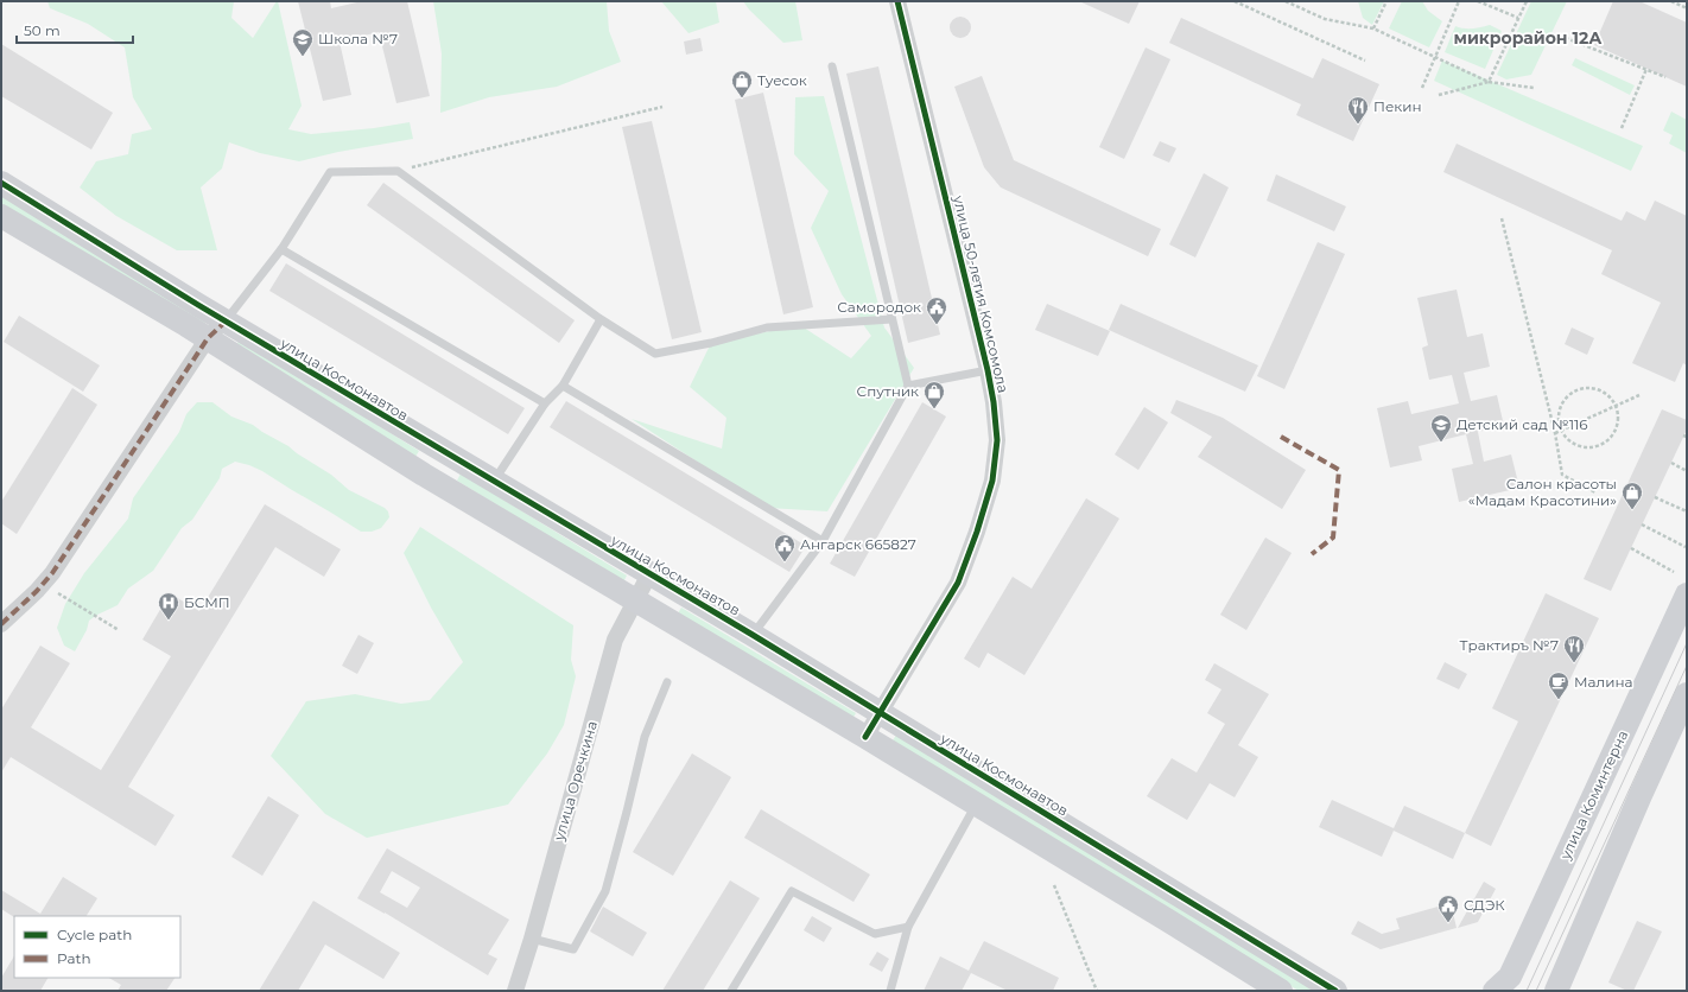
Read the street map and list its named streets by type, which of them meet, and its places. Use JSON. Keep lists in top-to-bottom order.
{
  "streets": {
    "street": [
      "улица 50-летия Комсомола",
      "улица Космонавтов",
      "улица Оречкина",
      "улица Коминтерна"
    ]
  },
  "crossings": [
    ["улица 50-летия Комсомола", "улица Космонавтов"],
    ["улица Космонавтов", "улица Оречкина"]
  ],
  "districts": ["микрорайон 12А"],
  "places": {
    "school or university": ["Школа №7", "Детский сад №116"],
    "shop": ["Туесок", "Спутник", "Салон красоты «Мадам Красотини»"],
    "restaurant": ["Пекин", "Трактиръ №7"],
    "public building": ["Самородок", "Ангарск 665827", "СДЭК"],
    "hospital": ["БСМП"],
    "cafe": ["Малина"]
  },
  "legend": ["Cycle path", "Path"],
  "scale_bar": "50 m"
}
